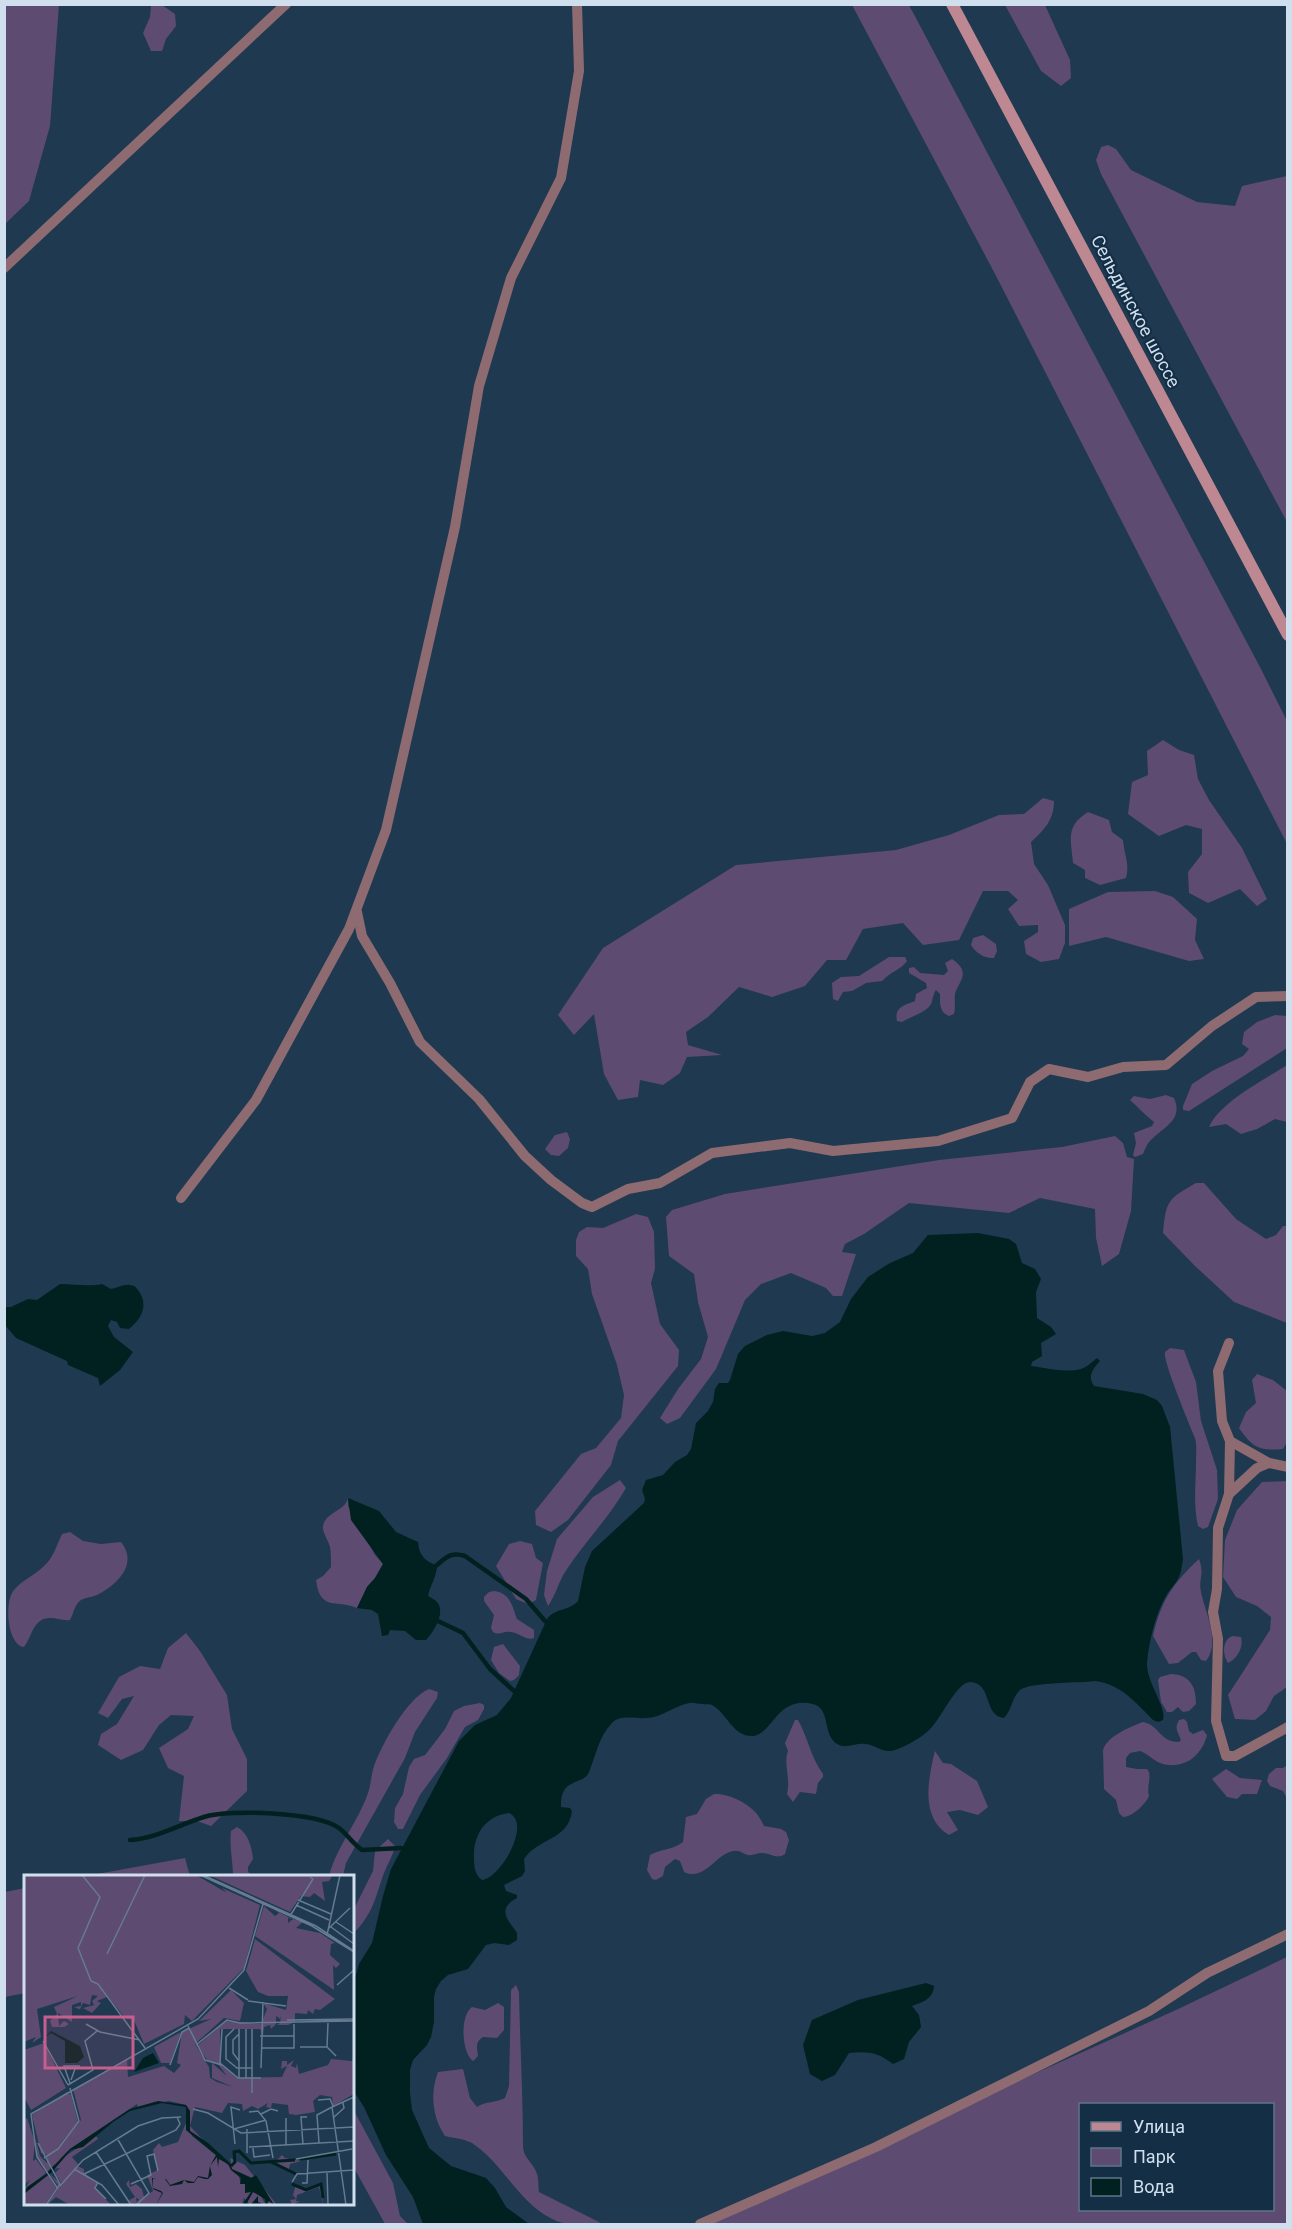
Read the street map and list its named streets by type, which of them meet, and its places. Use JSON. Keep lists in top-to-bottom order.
{
  "streets": {
    "main road": ["Сельдинское шоссе"]
  },
  "legend": ["Улица", "Парк", "Вода"]
}
